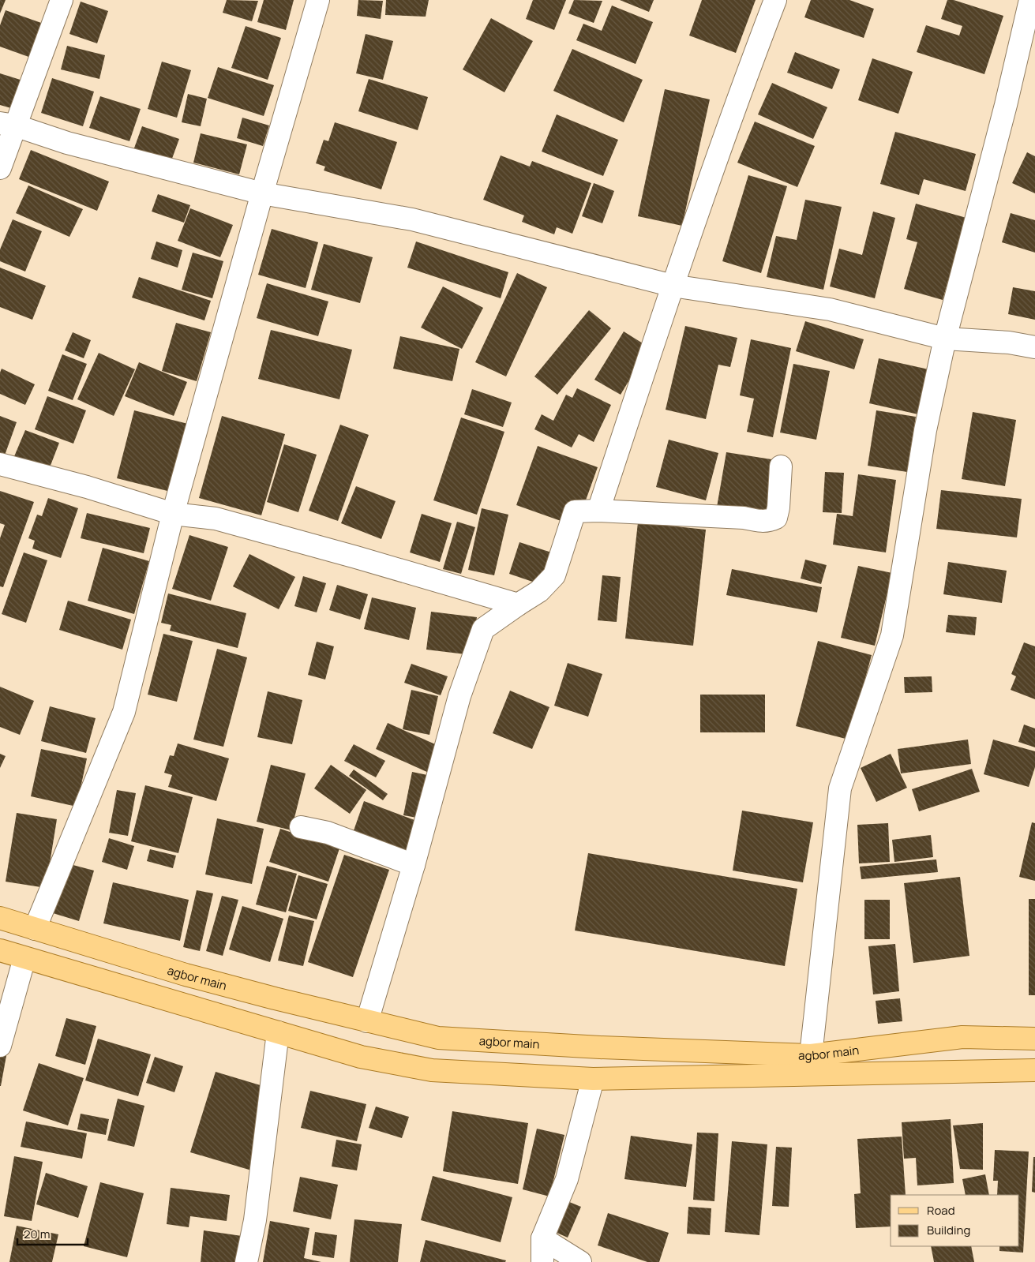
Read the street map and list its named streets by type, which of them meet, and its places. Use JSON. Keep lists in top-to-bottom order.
{
  "streets": {
    "main road": ["agbor main"]
  },
  "legend": ["Road", "Building"],
  "scale_bar": "20 m"
}
